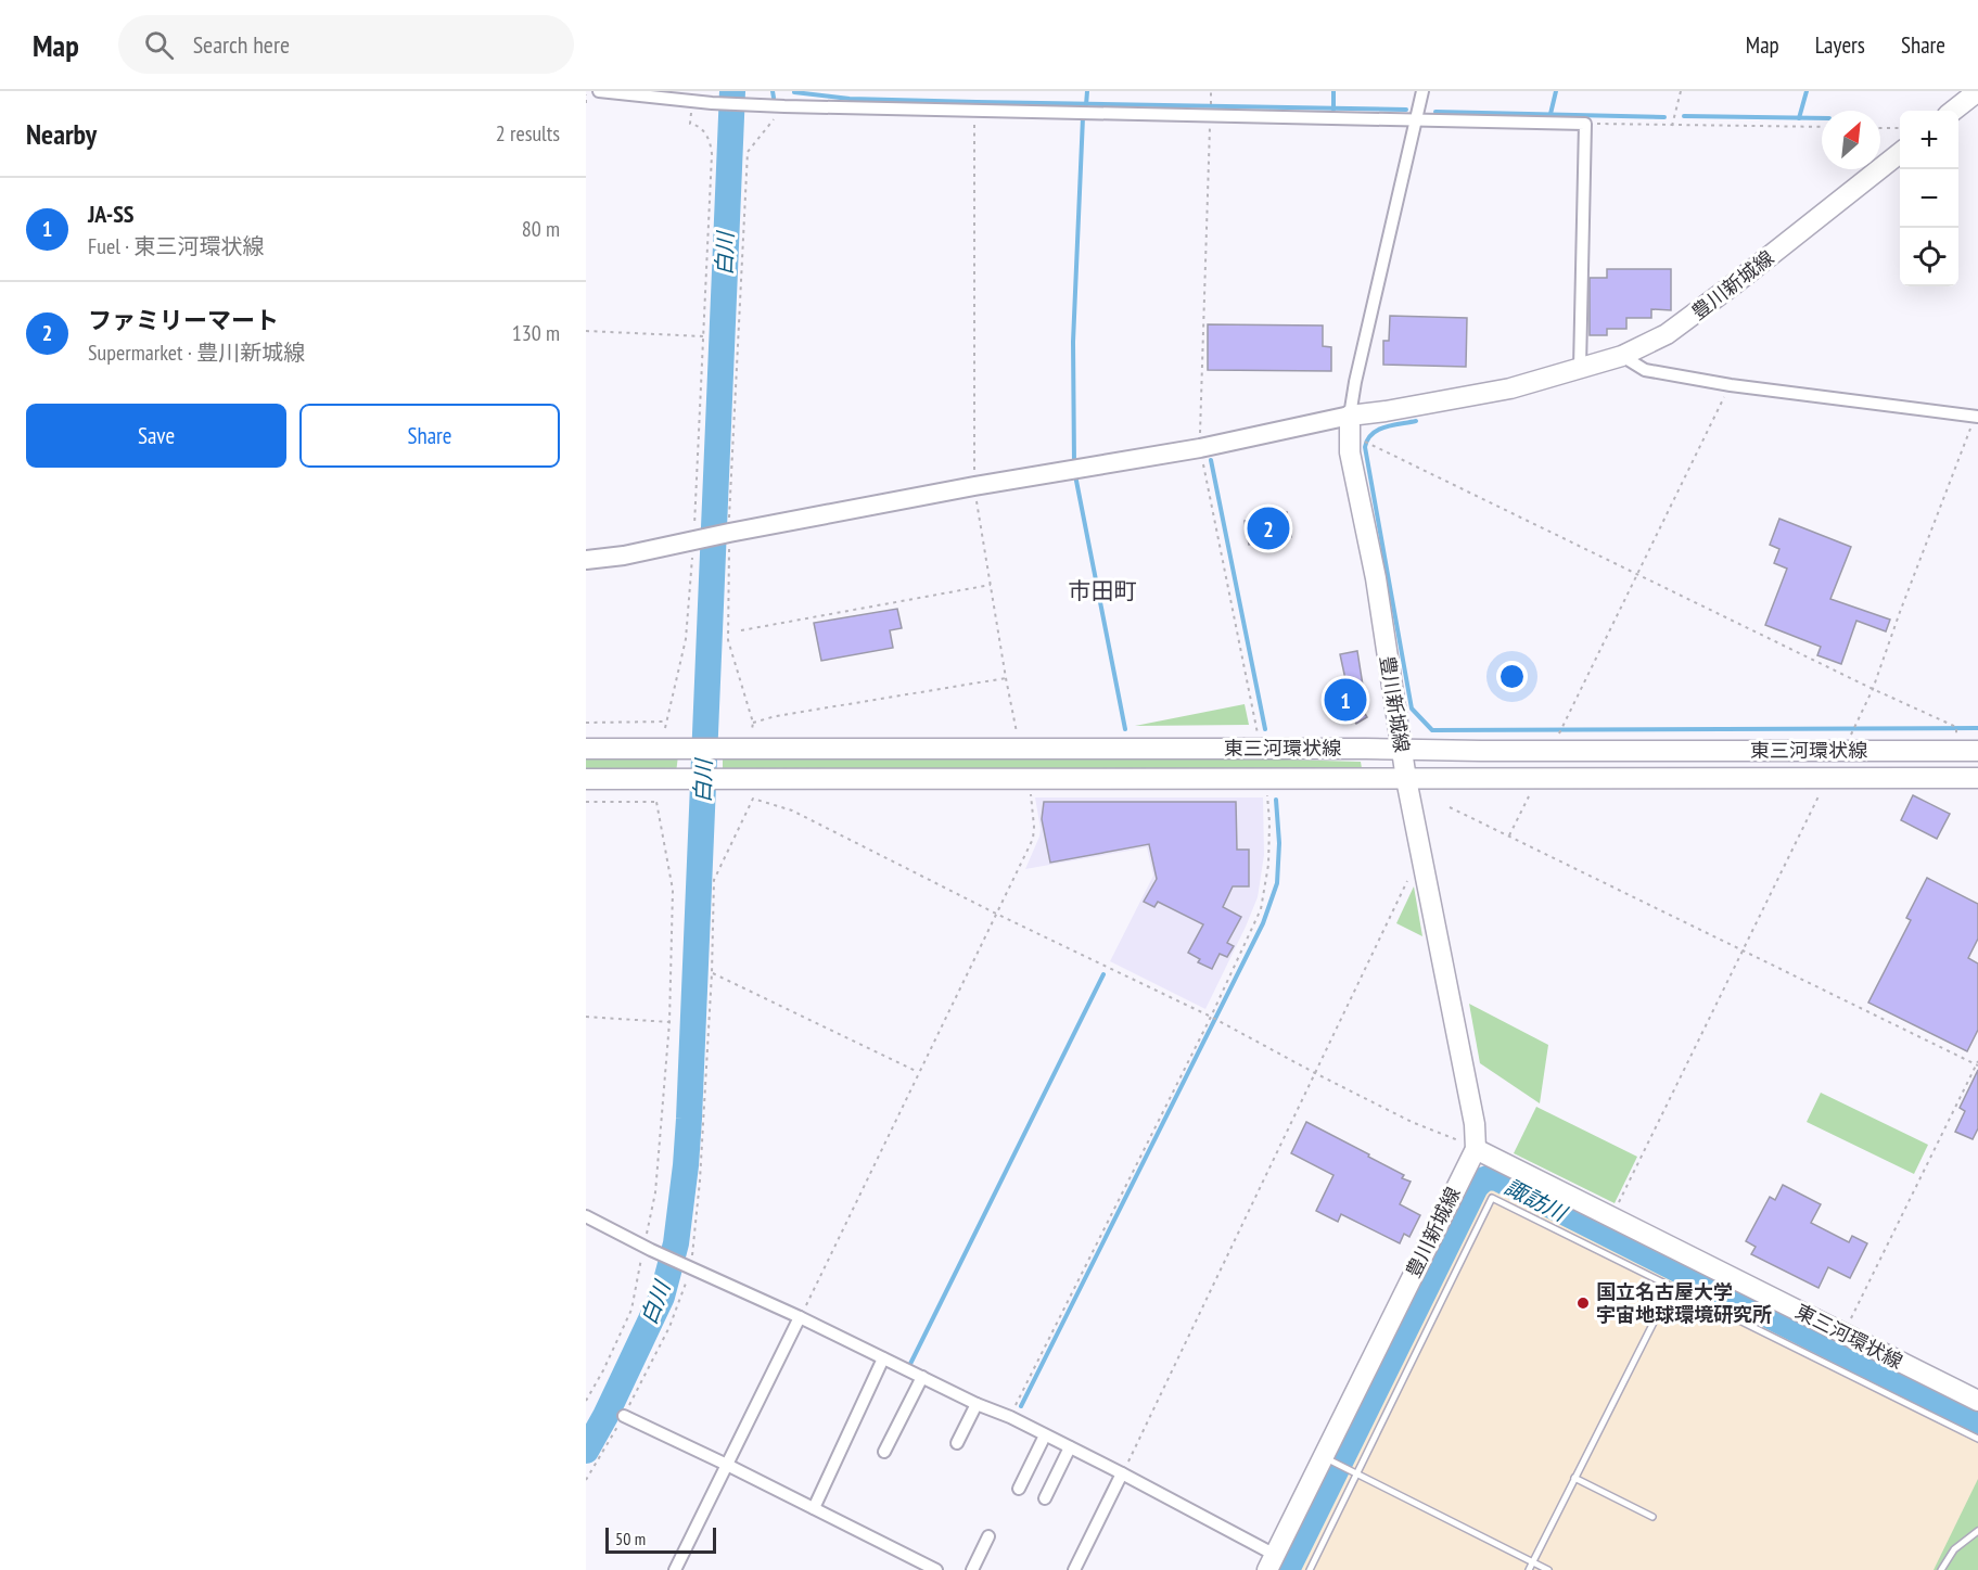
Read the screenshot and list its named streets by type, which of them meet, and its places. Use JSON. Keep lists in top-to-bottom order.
{
  "streets": {
    "main road": ["豊川新城線", "東三河環状線"]
  },
  "crossings": [
    ["豊川新城線", "東三河環状線"]
  ],
  "districts": ["市田町"],
  "water": ["白川", "諏訪川"],
  "places": ["国立名古屋大学 宇宙地球環境研究所"],
  "scale_bar": "50 m",
  "north": "top right",
  "page": {
    "header": "Map",
    "search": "Search here",
    "nav": ["Map", "Layers", "Share"],
    "heading": ["Nearby", "2 results"],
    "map_buttons": ["+", "−"],
    "list": [
      {
        "mark": "1",
        "name": "JA-SS",
        "note": "Fuel · 東三河環状線",
        "value": "80 m"
      },
      {
        "mark": "2",
        "name": "ファミリーマート",
        "note": "Supermarket · 豊川新城線",
        "value": "130 m"
      }
    ],
    "buttons": ["Save", "Share"],
    "pins": ["2", "1"],
    "scale": "50 m"
  }
}
